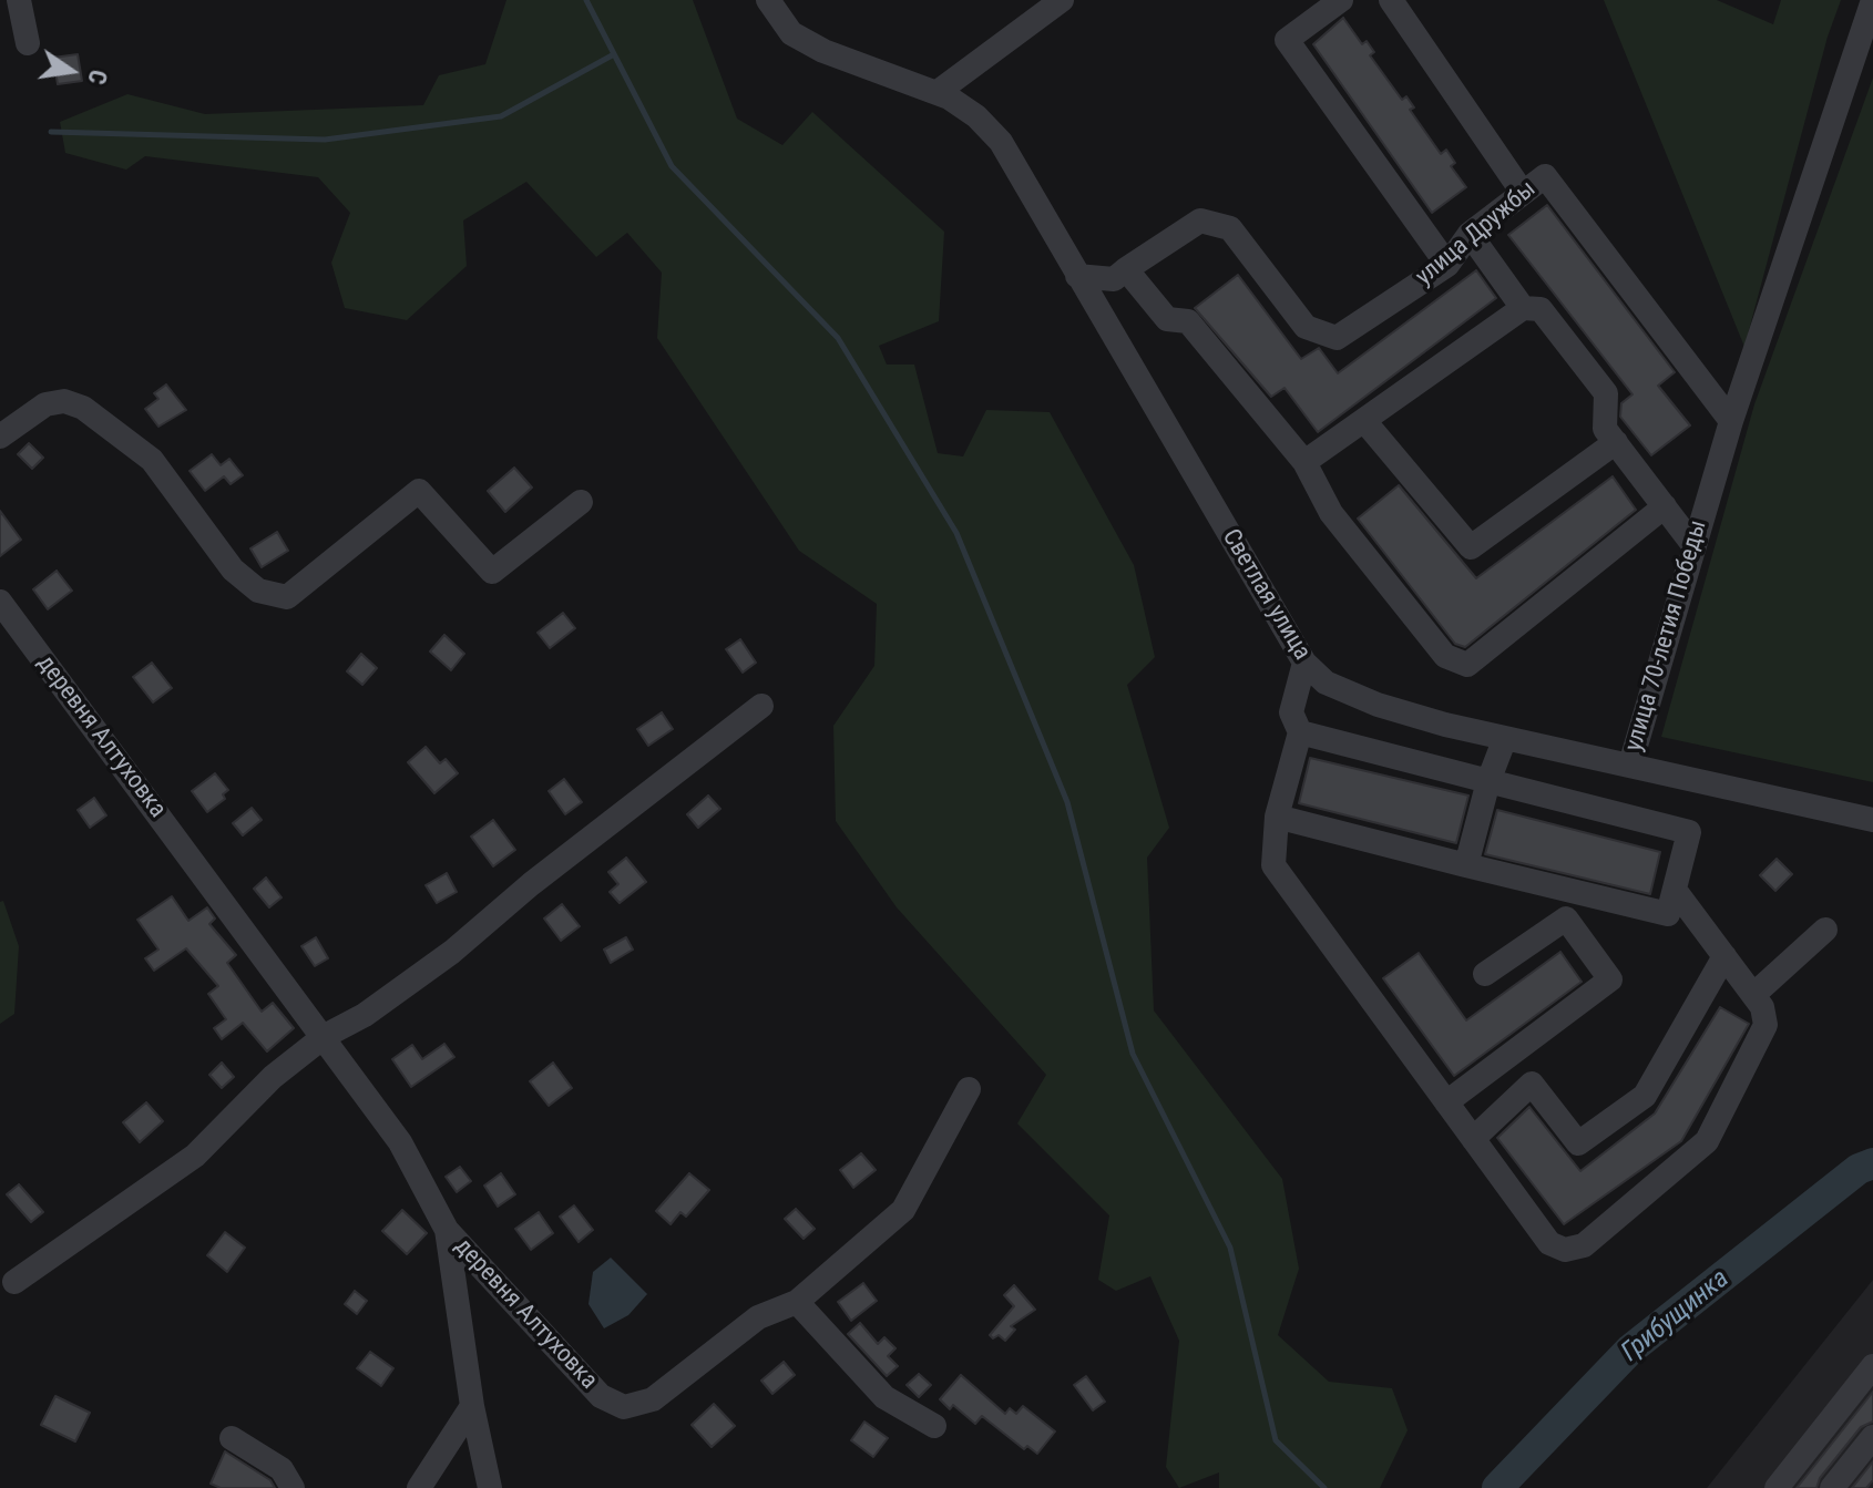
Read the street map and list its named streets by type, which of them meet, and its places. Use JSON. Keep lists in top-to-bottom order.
{
  "streets": {
    "street": [
      "улица Дружбы",
      "Светлая улица",
      "улица 70-летия Победы",
      "деревня Алтуховка"
    ]
  },
  "crossings": [
    ["улица Дружбы", "улица 70-летия Победы"],
    ["Светлая улица", "улица 70-летия Победы"]
  ],
  "water": ["Грибущинка"],
  "north": "right"
}
